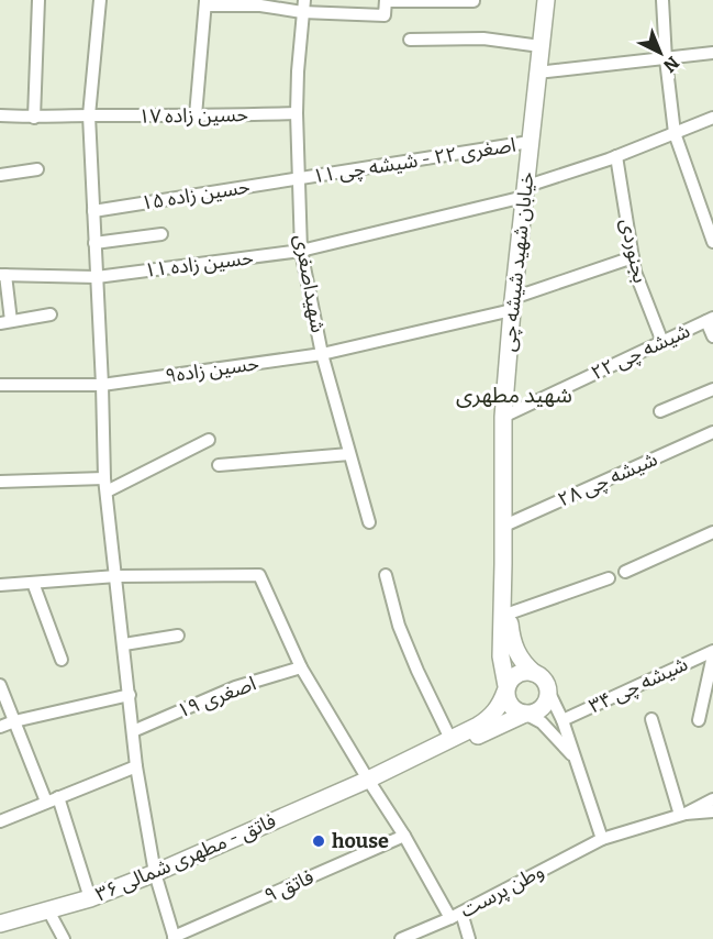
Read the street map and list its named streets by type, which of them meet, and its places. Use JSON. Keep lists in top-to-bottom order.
{
  "streets": {
    "street": [
      "حسین زاده ۱۷",
      "اصغری ۲۲ - شیشه چی ۱۱",
      "حسین زاده ۱۵",
      "بجنوردی",
      "خیابان شهید شیشه چی",
      "حسین زاده ۱۱",
      "شهیداصغری",
      "شیشه چی ۲۲",
      "حسین زاده۹",
      "شیشه چی ۲۸",
      "شیشه چی ۳۴",
      "اصغری ۱۹",
      "فاتق - مطهری شمالی ۳۶",
      "فاتق ۹",
      "وطن پرست"
    ]
  },
  "crossings": [
    ["حسین زاده ۱۷", "شهیداصغری"],
    ["حسین زاده ۱۷", "فاتق ۹"],
    ["اصغری ۲۲ - شیشه چی ۱۱", "حسین زاده ۱۵"],
    ["اصغری ۲۲ - شیشه چی ۱۱", "خیابان شهید شیشه چی"],
    ["اصغری ۲۲ - شیشه چی ۱۱", "شهیداصغری"],
    ["حسین زاده ۱۵", "شهیداصغری"],
    ["حسین زاده ۱۵", "فاتق ۹"],
    ["بجنوردی", "حسین زاده ۱۱"],
    ["بجنوردی", "شیشه چی ۲۲"],
    ["بجنوردی", "حسین زاده۹"],
    ["خیابان شهید شیشه چی", "حسین زاده ۱۱"],
    ["خیابان شهید شیشه چی", "شیشه چی ۲۲"],
    ["خیابان شهید شیشه چی", "حسین زاده۹"],
    ["خیابان شهید شیشه چی", "شیشه چی ۲۸"],
    ["حسین زاده ۱۱", "شهیداصغری"],
    ["حسین زاده ۱۱", "فاتق ۹"],
    ["شهیداصغری", "حسین زاده۹"],
    ["حسین زاده۹", "فاتق ۹"],
    ["اصغری ۱۹", "فاتق ۹"],
    ["فاتق - مطهری شمالی ۳۶", "فاتق ۹"]
  ],
  "districts": ["شهید مطهری"],
  "places": ["house"],
  "north": "bottom right"
}
